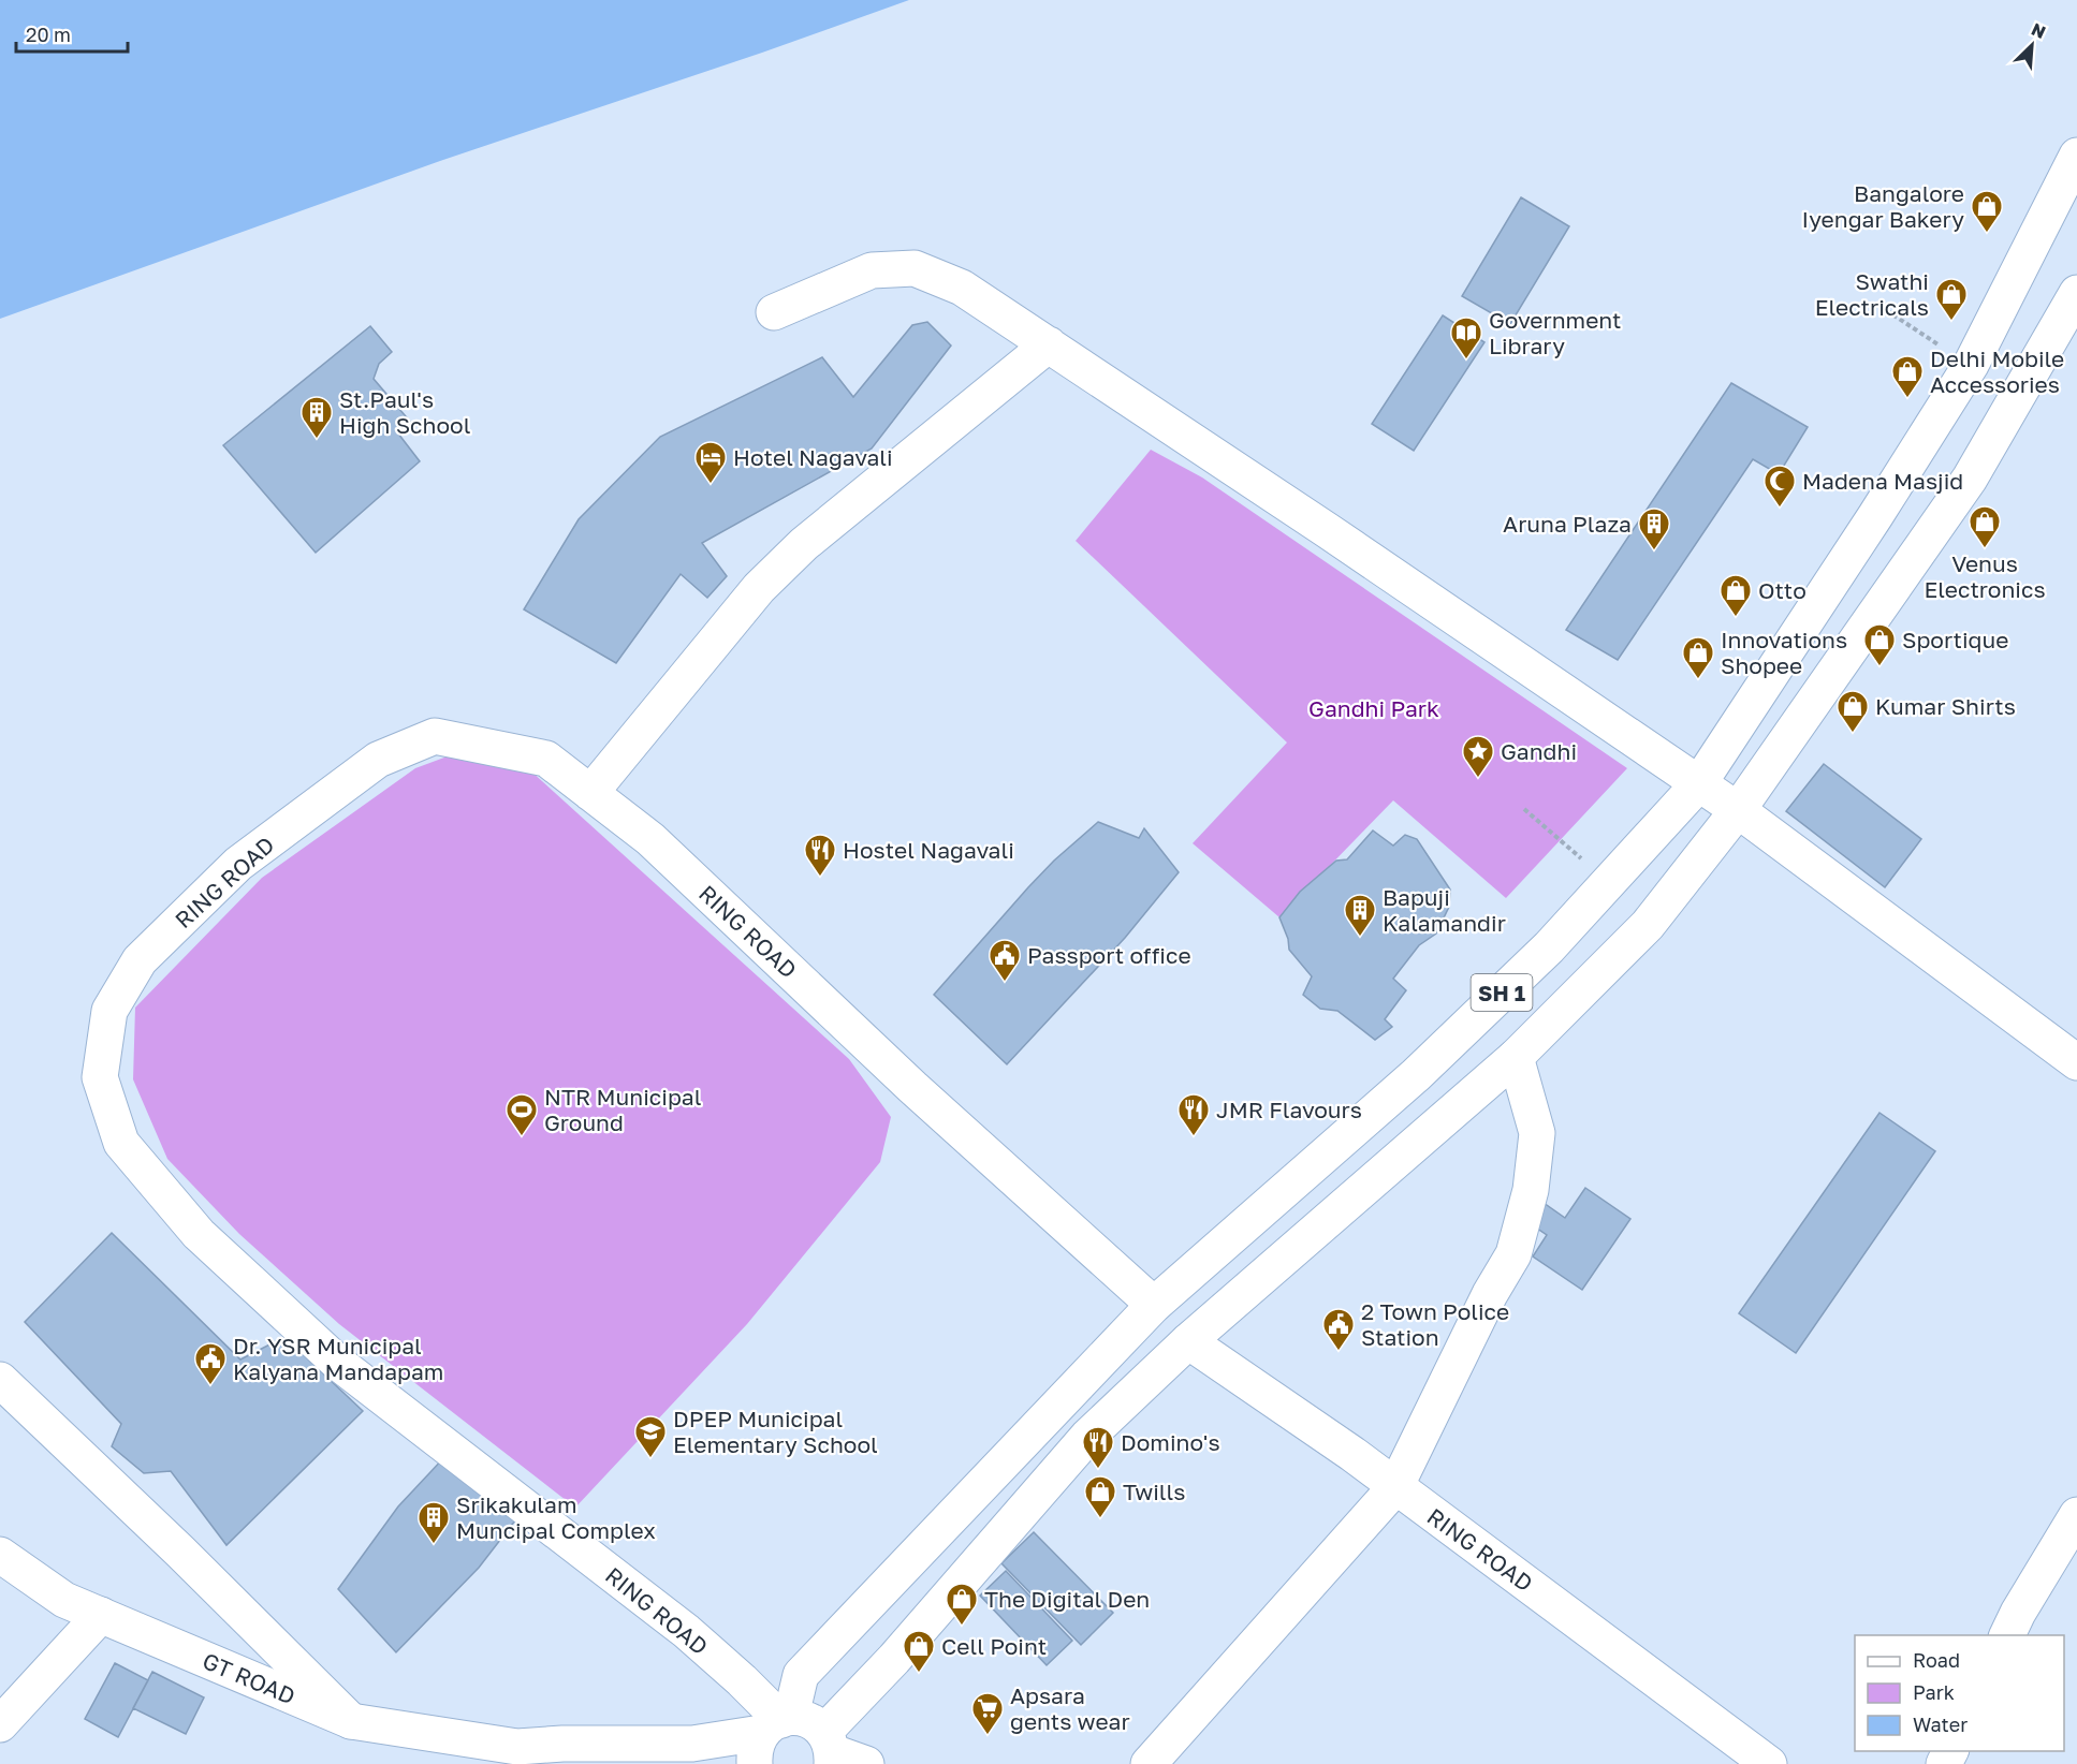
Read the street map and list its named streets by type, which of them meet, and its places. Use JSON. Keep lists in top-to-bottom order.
{
  "streets": {
    "street": ["RING ROAD", "SH 1", "GT ROAD"]
  },
  "crossings": [
    ["RING ROAD", "SH 1"],
    ["RING ROAD", "GT ROAD"],
    ["SH 1", "GT ROAD"]
  ],
  "parks": ["Gandhi Park"],
  "places": {
    "shop": [
      "Bangalore Iyengar Bakery",
      "Swathi Electricals",
      "Delhi Mobile Accessories",
      "Venus Electronics",
      "Otto",
      "Sportique",
      "Innovations Shopee",
      "Kumar Shirts",
      "Twills",
      "The Digital Den",
      "Cell Point"
    ],
    "library": ["Government Library"],
    "building": [
      "St.Paul's High School",
      "Aruna Plaza",
      "Bapuji Kalamandir",
      "Srikakulam Muncipal Complex"
    ],
    "hotel": ["Hotel Nagavali"],
    "mosque": ["Madena Masjid"],
    "place": ["Gandhi"],
    "restaurant": ["Hostel Nagavali", "JMR Flavours", "Domino's"],
    "public building": ["Passport office", "2 Town Police Station", "Dr. YSR Municipal Kalyana Mandapam"],
    "sports": ["NTR Municipal Ground"],
    "school or university": ["DPEP Municipal Elementary School"],
    "supermarket": ["Apsara gents wear"]
  },
  "legend": ["Road", "Park", "Water"],
  "scale_bar": "20 m",
  "north": "top right"
}
